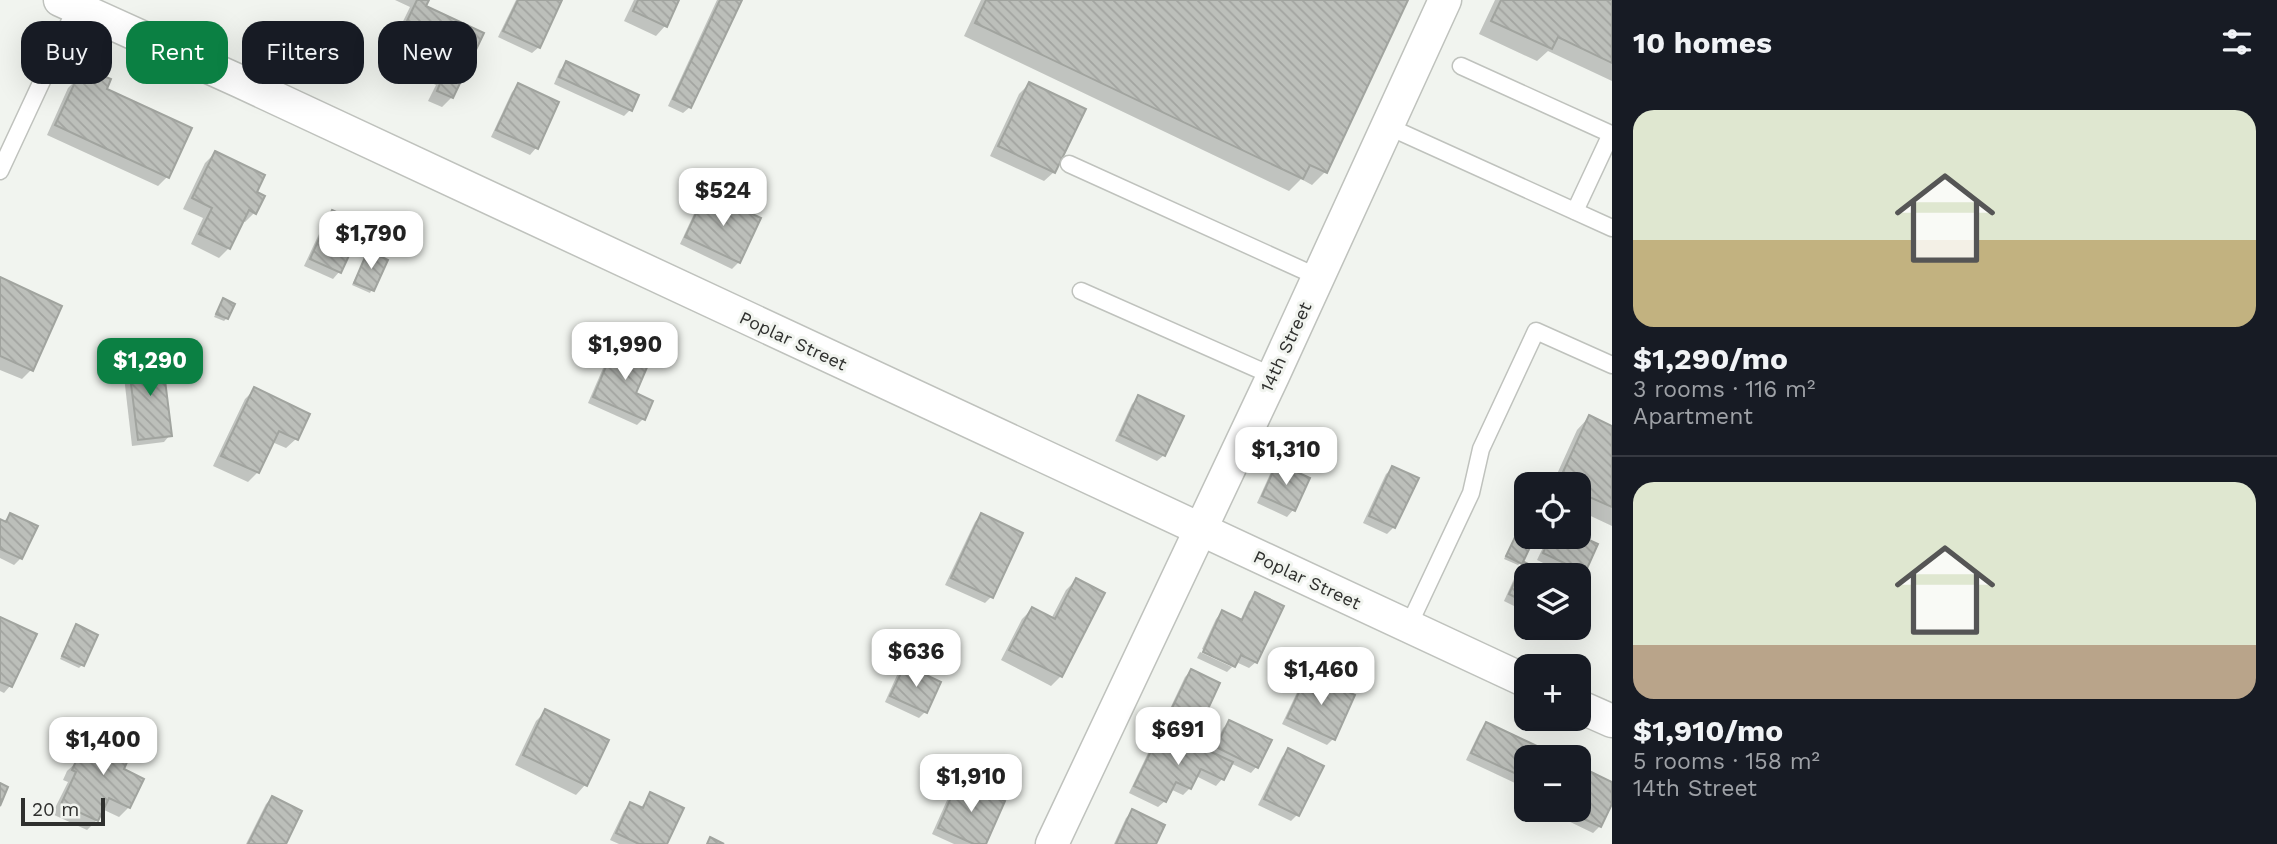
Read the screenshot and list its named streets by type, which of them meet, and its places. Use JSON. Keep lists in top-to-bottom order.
{
  "streets": {
    "street": ["Poplar Street", "14th Street"]
  },
  "crossings": [
    ["Poplar Street", "14th Street"]
  ],
  "scale_bar": "20 m",
  "page": {
    "heading": "10 homes",
    "chip": [
      "Buy",
      "Rent",
      "Filters",
      "New"
    ],
    "list": [
      {
        "name": "$1,290/mo",
        "note": "3 rooms · 116 m² · Apartment"
      },
      {
        "name": "$1,910/mo",
        "note": "5 rooms · 158 m² · 14th Street"
      }
    ],
    "price": [
      "$524",
      "$1,790",
      "$1,990",
      "$1,290",
      "$1,310",
      "$636",
      "$1,460",
      "$691",
      "$1,400",
      "$1,910"
    ],
    "map_buttons": ["+", "−"],
    "scale": "20 m"
  }
}
